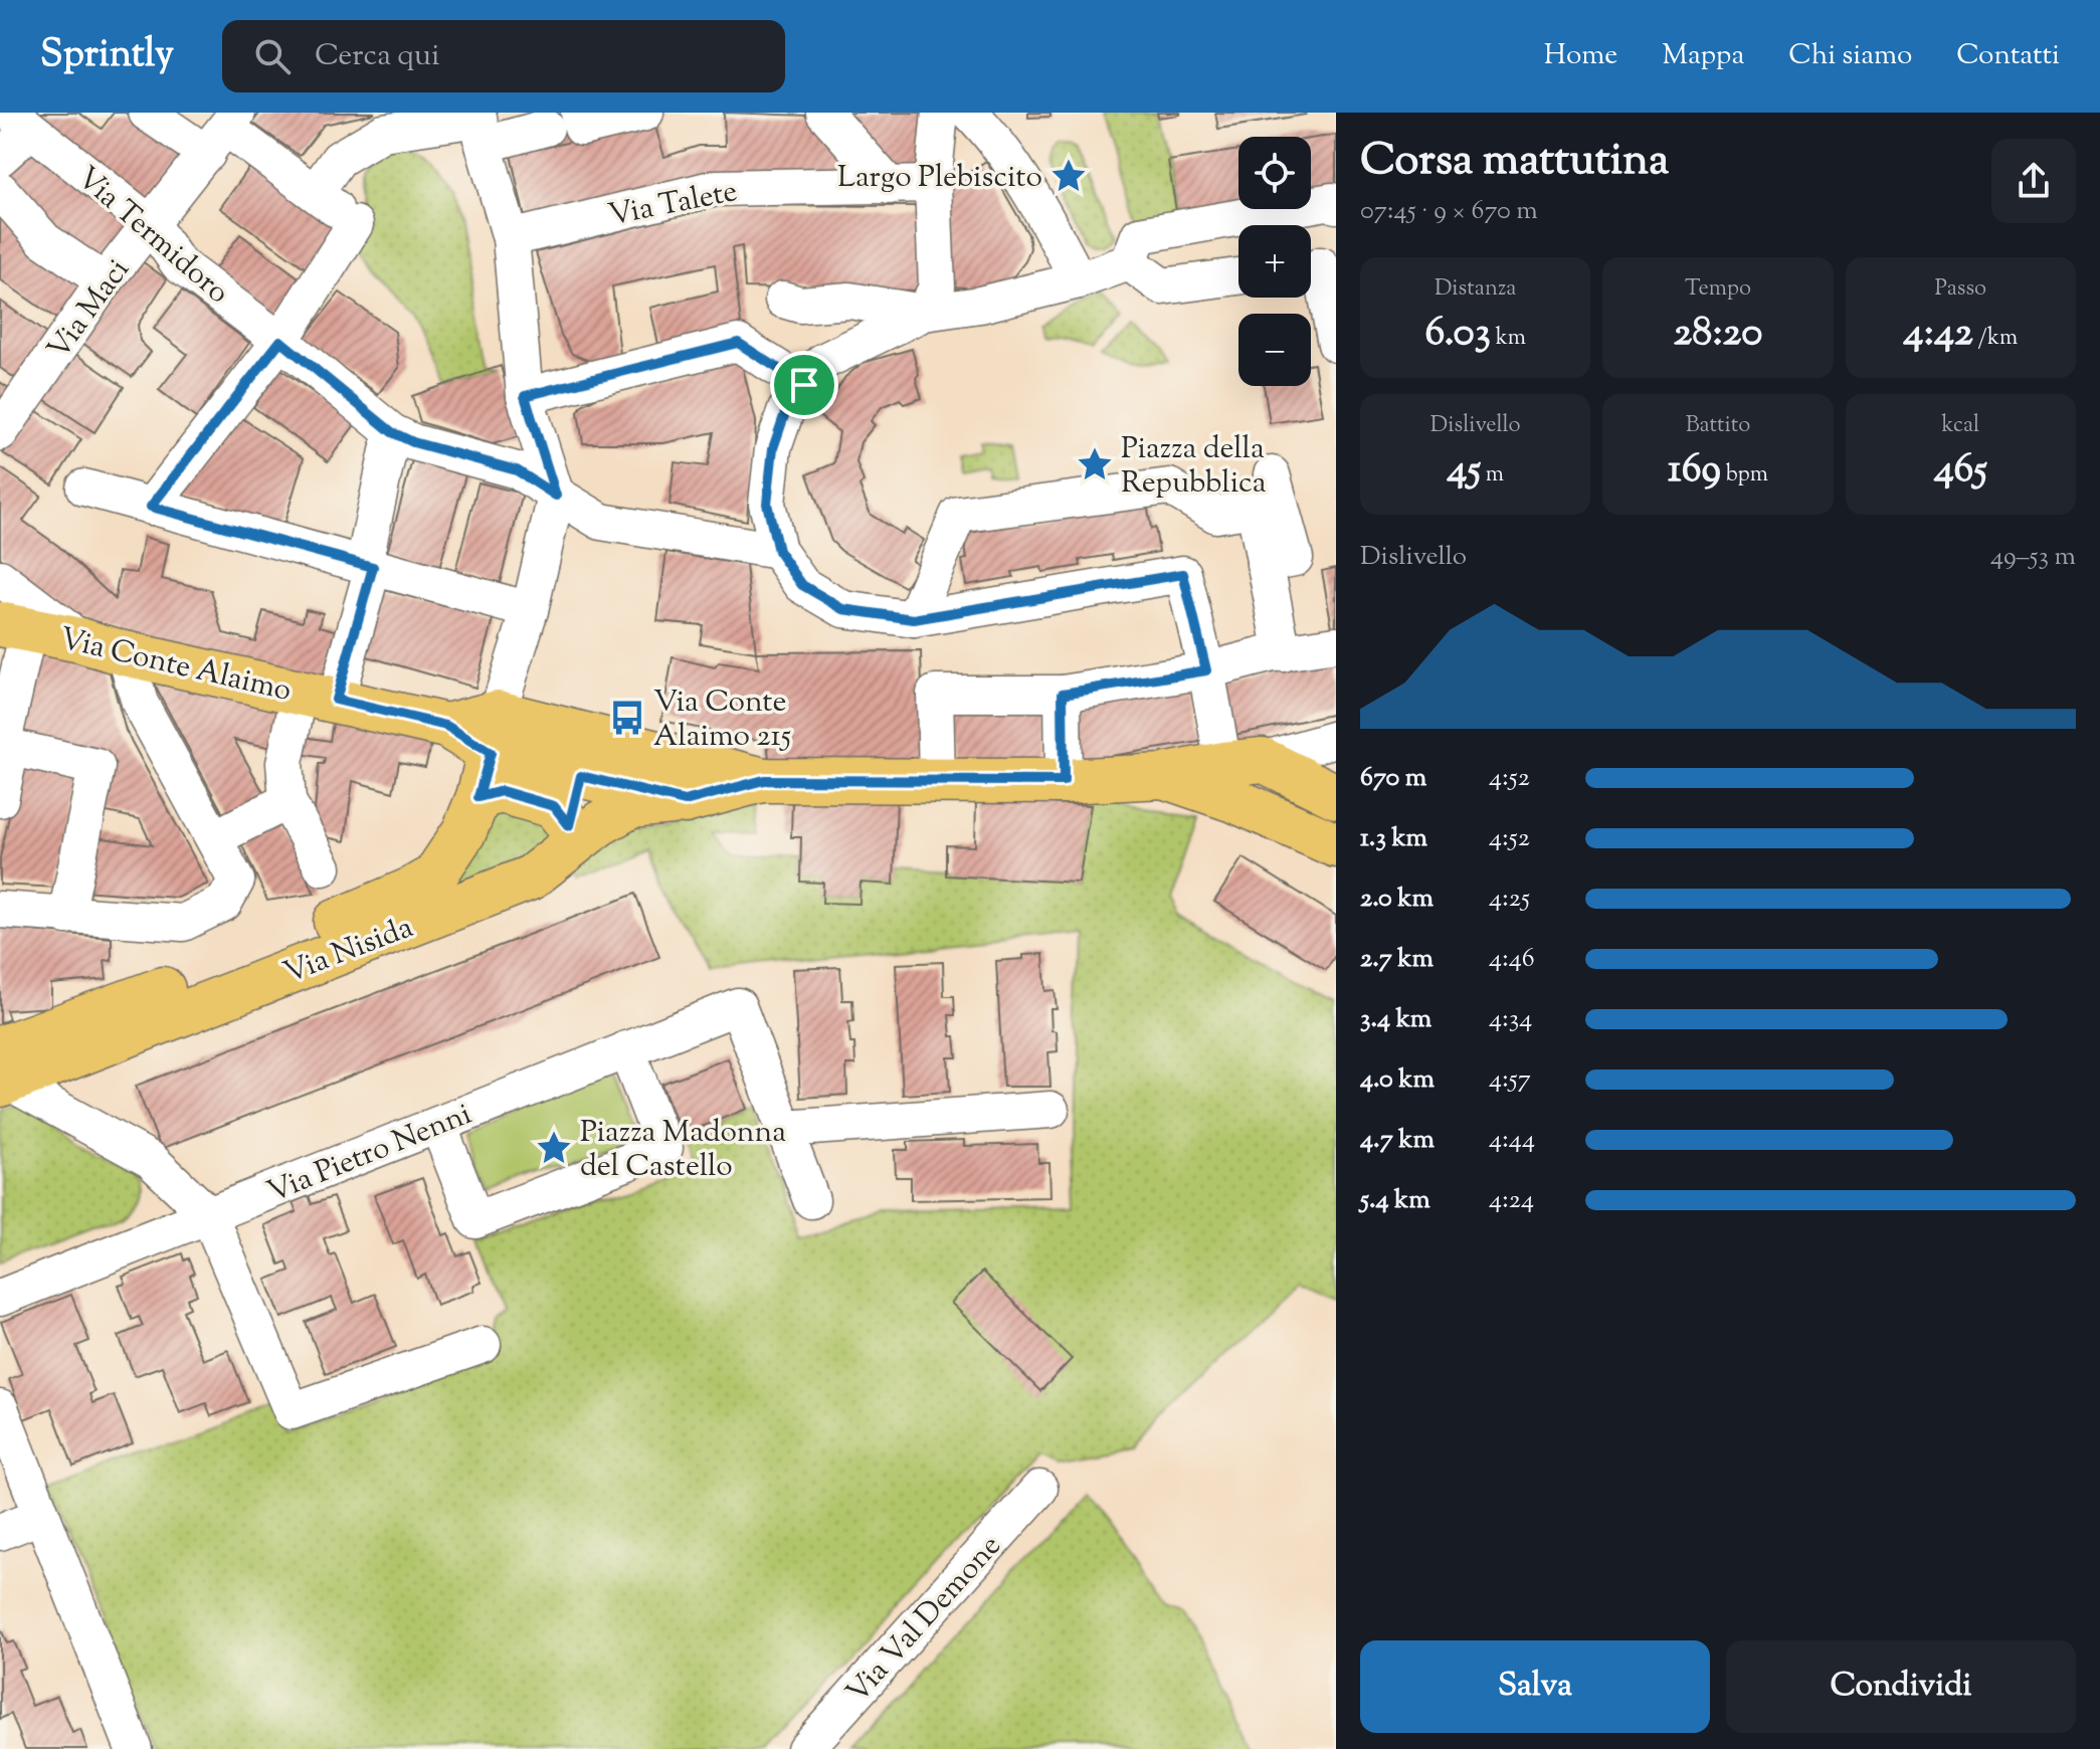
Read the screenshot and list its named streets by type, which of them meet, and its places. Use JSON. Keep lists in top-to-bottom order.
{
  "streets": {
    "main road": ["Via Conte Alaimo", "Via Nisida"],
    "street": [
      "Via Talete",
      "Via Termidoro",
      "Via Maci",
      "Via Pietro Nenni",
      "Via Val Demone"
    ]
  },
  "crossings": [
    ["Via Termidoro", "Via Maci"],
    ["Via Conte Alaimo", "Via Nisida"]
  ],
  "places": {
    "place": ["Largo Plebiscito", "Piazza della Repubblica", "Piazza Madonna del Castello"],
    "bus stop": ["Via Conte Alaimo 215"]
  },
  "page": {
    "header": "Sprintly",
    "search": "Cerca qui",
    "nav": [
      "Home",
      "Mappa",
      "Chi siamo",
      "Contatti"
    ],
    "heading": ["Corsa mattutina", "07:45 · 9 × 670 m"],
    "map_buttons": ["+", "−"],
    "stats": [
      ["Distanza", "6.03 km"],
      ["Tempo", "28:20"],
      ["Passo", "4:42 /km"],
      ["Dislivello", "45 m"],
      ["Battito", "169 bpm"],
      ["kcal", "465"]
    ],
    "chart": ["Dislivello", "49–53 m"],
    "list": [
      {
        "name": "670 m",
        "note": "4:52"
      },
      {
        "name": "1.3 km",
        "note": "4:52"
      },
      {
        "name": "2.0 km",
        "note": "4:25"
      },
      {
        "name": "2.7 km",
        "note": "4:46"
      },
      {
        "name": "3.4 km",
        "note": "4:34"
      },
      {
        "name": "4.0 km",
        "note": "4:57"
      },
      {
        "name": "4.7 km",
        "note": "4:44"
      },
      {
        "name": "5.4 km",
        "note": "4:24"
      }
    ],
    "buttons": ["Salva", "Condividi"]
  }
}
